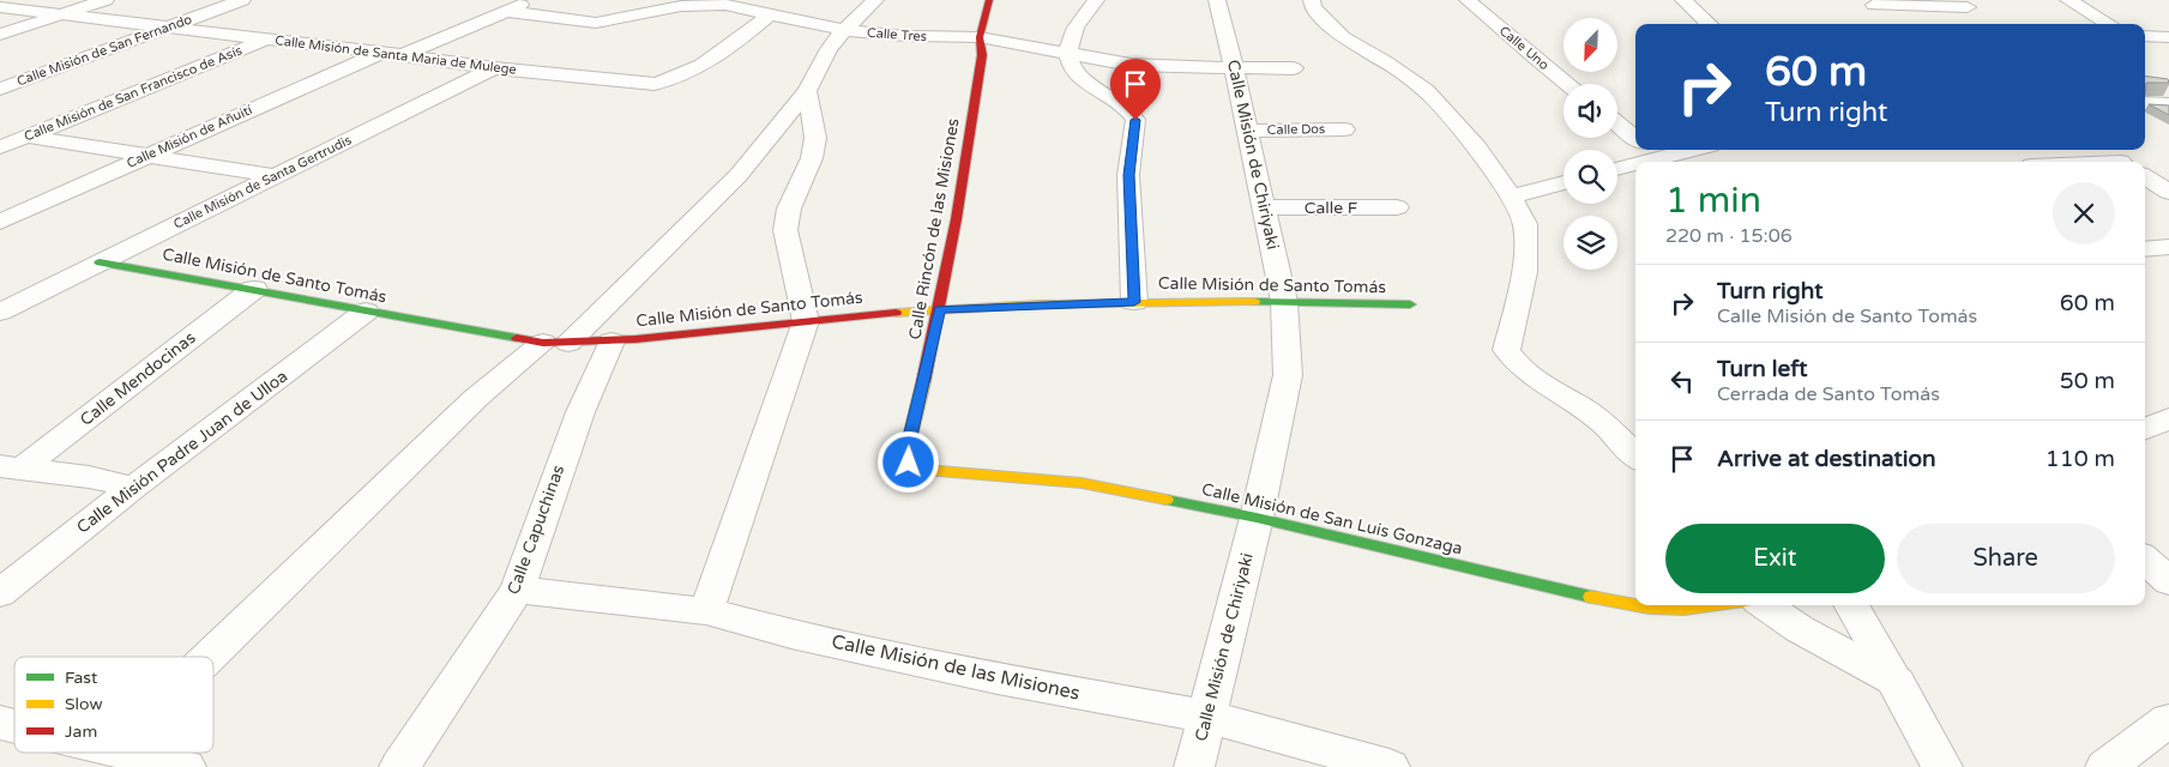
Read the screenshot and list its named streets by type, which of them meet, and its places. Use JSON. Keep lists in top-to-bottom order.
{
  "streets": {
    "street": [
      "Calle Tres",
      "Calle Uno",
      "Calle Misión de San Fernando",
      "Calle Misión de Santa Maria de Mulege",
      "Calle Misión de San Francisco de Asís",
      "Calle Dos",
      "Calle Misión de Añuití",
      "Calle Misión de Chiriyaki",
      "Calle Misión de Santa Gertrudis",
      "Calle F",
      "Calle Rincón de las Misiones",
      "Calle Misión de Santo Tomás",
      "Calle Mendocinas",
      "Calle Misión Padre Juan de Ulloa",
      "Calle Misión de San Luis Gonzaga",
      "Calle Capuchinas",
      "Calle Misión de las Misiones"
    ]
  },
  "crossings": [
    ["Calle Tres", "Calle Misión de Santa Maria de Mulege"],
    ["Calle Tres", "Calle Misión de Chiriyaki"],
    ["Calle Tres", "Calle Rincón de las Misiones"],
    ["Calle Misión de San Fernando", "Calle Misión de Santa Maria de Mulege"],
    ["Calle Misión de Santa Maria de Mulege", "Calle Misión de San Francisco de Asís"],
    ["Calle Misión de Santa Maria de Mulege", "Calle Misión de Añuití"],
    ["Calle Misión de Santa Maria de Mulege", "Calle Misión de Santa Gertrudis"],
    ["Calle Dos", "Calle Misión de Chiriyaki"],
    ["Calle Misión de Chiriyaki", "Calle F"],
    ["Calle Misión de Chiriyaki", "Calle Misión de Santo Tomás"],
    ["Calle Misión de Chiriyaki", "Calle Misión de San Luis Gonzaga"],
    ["Calle Misión de Chiriyaki", "Calle Misión de las Misiones"],
    ["Calle Misión de Santa Gertrudis", "Calle Misión de Santo Tomás"],
    ["Calle Rincón de las Misiones", "Calle Misión de Santo Tomás"],
    ["Calle Rincón de las Misiones", "Calle Misión de San Luis Gonzaga"],
    ["Calle Misión de Santo Tomás", "Calle Mendocinas"],
    ["Calle Misión de Santo Tomás", "Calle Misión Padre Juan de Ulloa"],
    ["Calle Misión de Santo Tomás", "Calle Capuchinas"],
    ["Calle Capuchinas", "Calle Misión de las Misiones"]
  ],
  "legend": ["Fast", "Slow", "Jam"],
  "north": "bottom left",
  "page": {
    "turn": ["60 m", "Turn right"],
    "heading": ["1 min", "220 m · 15:06"],
    "list": [
      {
        "name": "Turn right",
        "note": "Calle Misión de Santo Tomás",
        "value": "60 m"
      },
      {
        "name": "Turn left",
        "note": "Cerrada de Santo Tomás",
        "value": "50 m"
      },
      {
        "name": "Arrive at destination",
        "value": "110 m"
      }
    ],
    "buttons": ["Exit", "Share"]
  }
}
